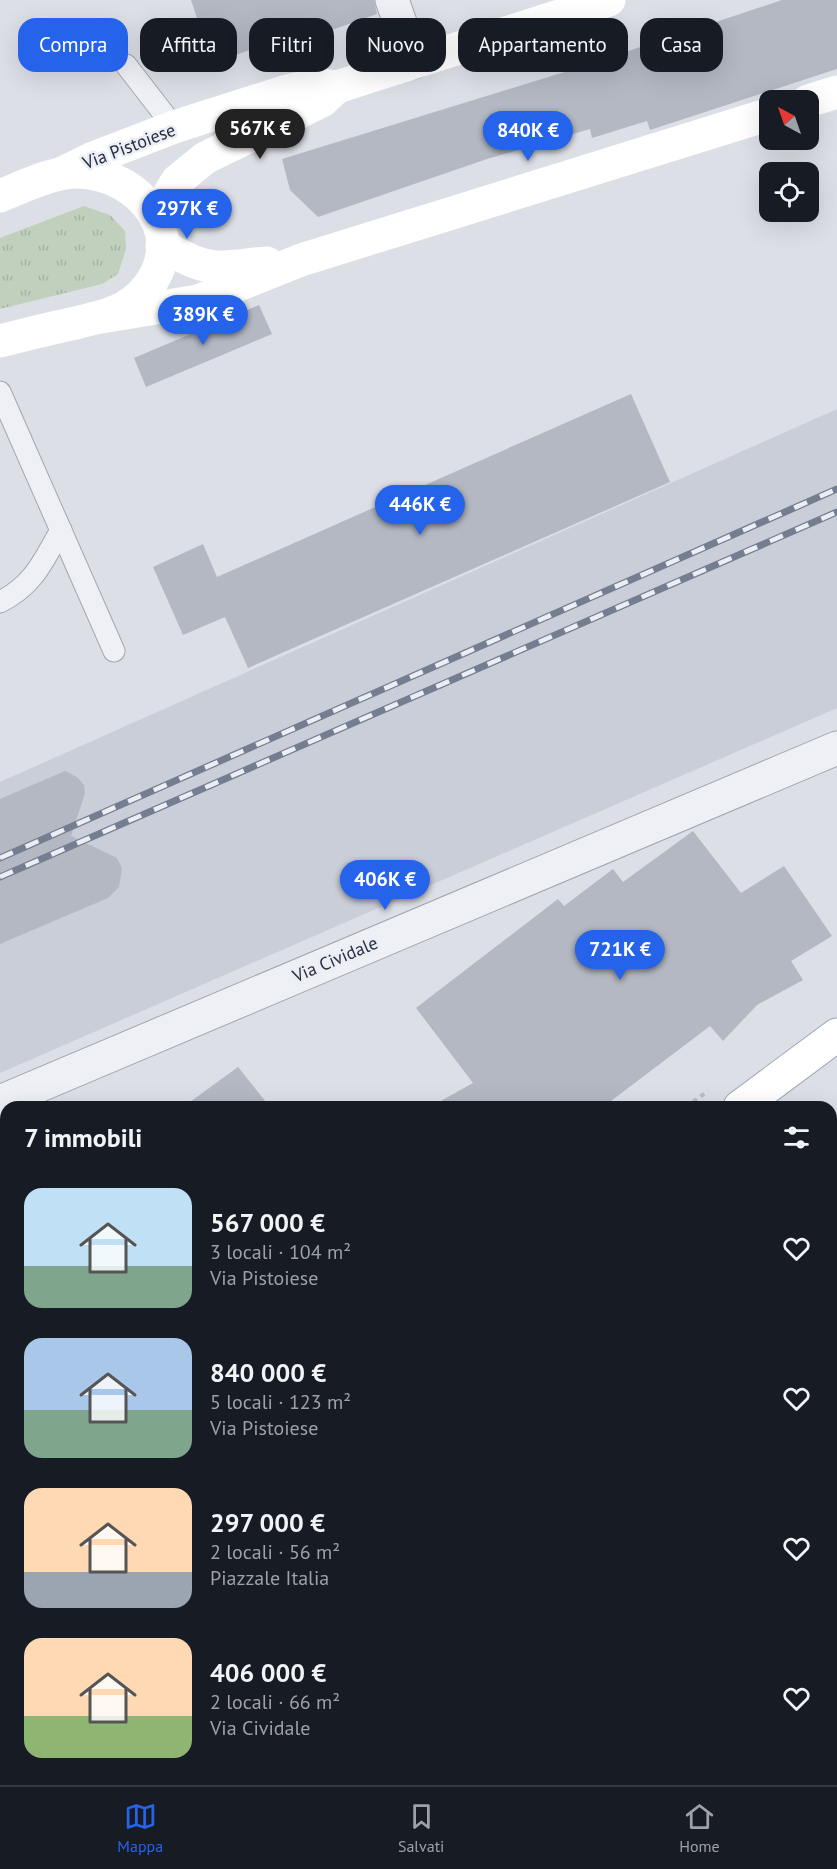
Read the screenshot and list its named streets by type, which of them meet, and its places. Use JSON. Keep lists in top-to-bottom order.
{
  "streets": {
    "main road": ["Via Pistoiese"],
    "street": ["Via Cividale"]
  },
  "north": "top left",
  "page": {
    "chip": [
      "Compra",
      "Affitta",
      "Filtri",
      "Nuovo",
      "Appartamento",
      "Casa"
    ],
    "price": [
      "567K €",
      "840K €",
      "297K €",
      "389K €",
      "446K €",
      "406K €",
      "721K €"
    ],
    "heading": "7 immobili",
    "list": [
      {
        "name": "567 000 €",
        "note": "3 locali · 104 m² · Via Pistoiese"
      },
      {
        "name": "840 000 €",
        "note": "5 locali · 123 m² · Via Pistoiese"
      },
      {
        "name": "297 000 €",
        "note": "2 locali · 56 m² · Piazzale Italia"
      },
      {
        "name": "406 000 €",
        "note": "2 locali · 66 m² · Via Cividale"
      }
    ],
    "tabs": ["Mappa", "Salvati", "Home"]
  }
}
